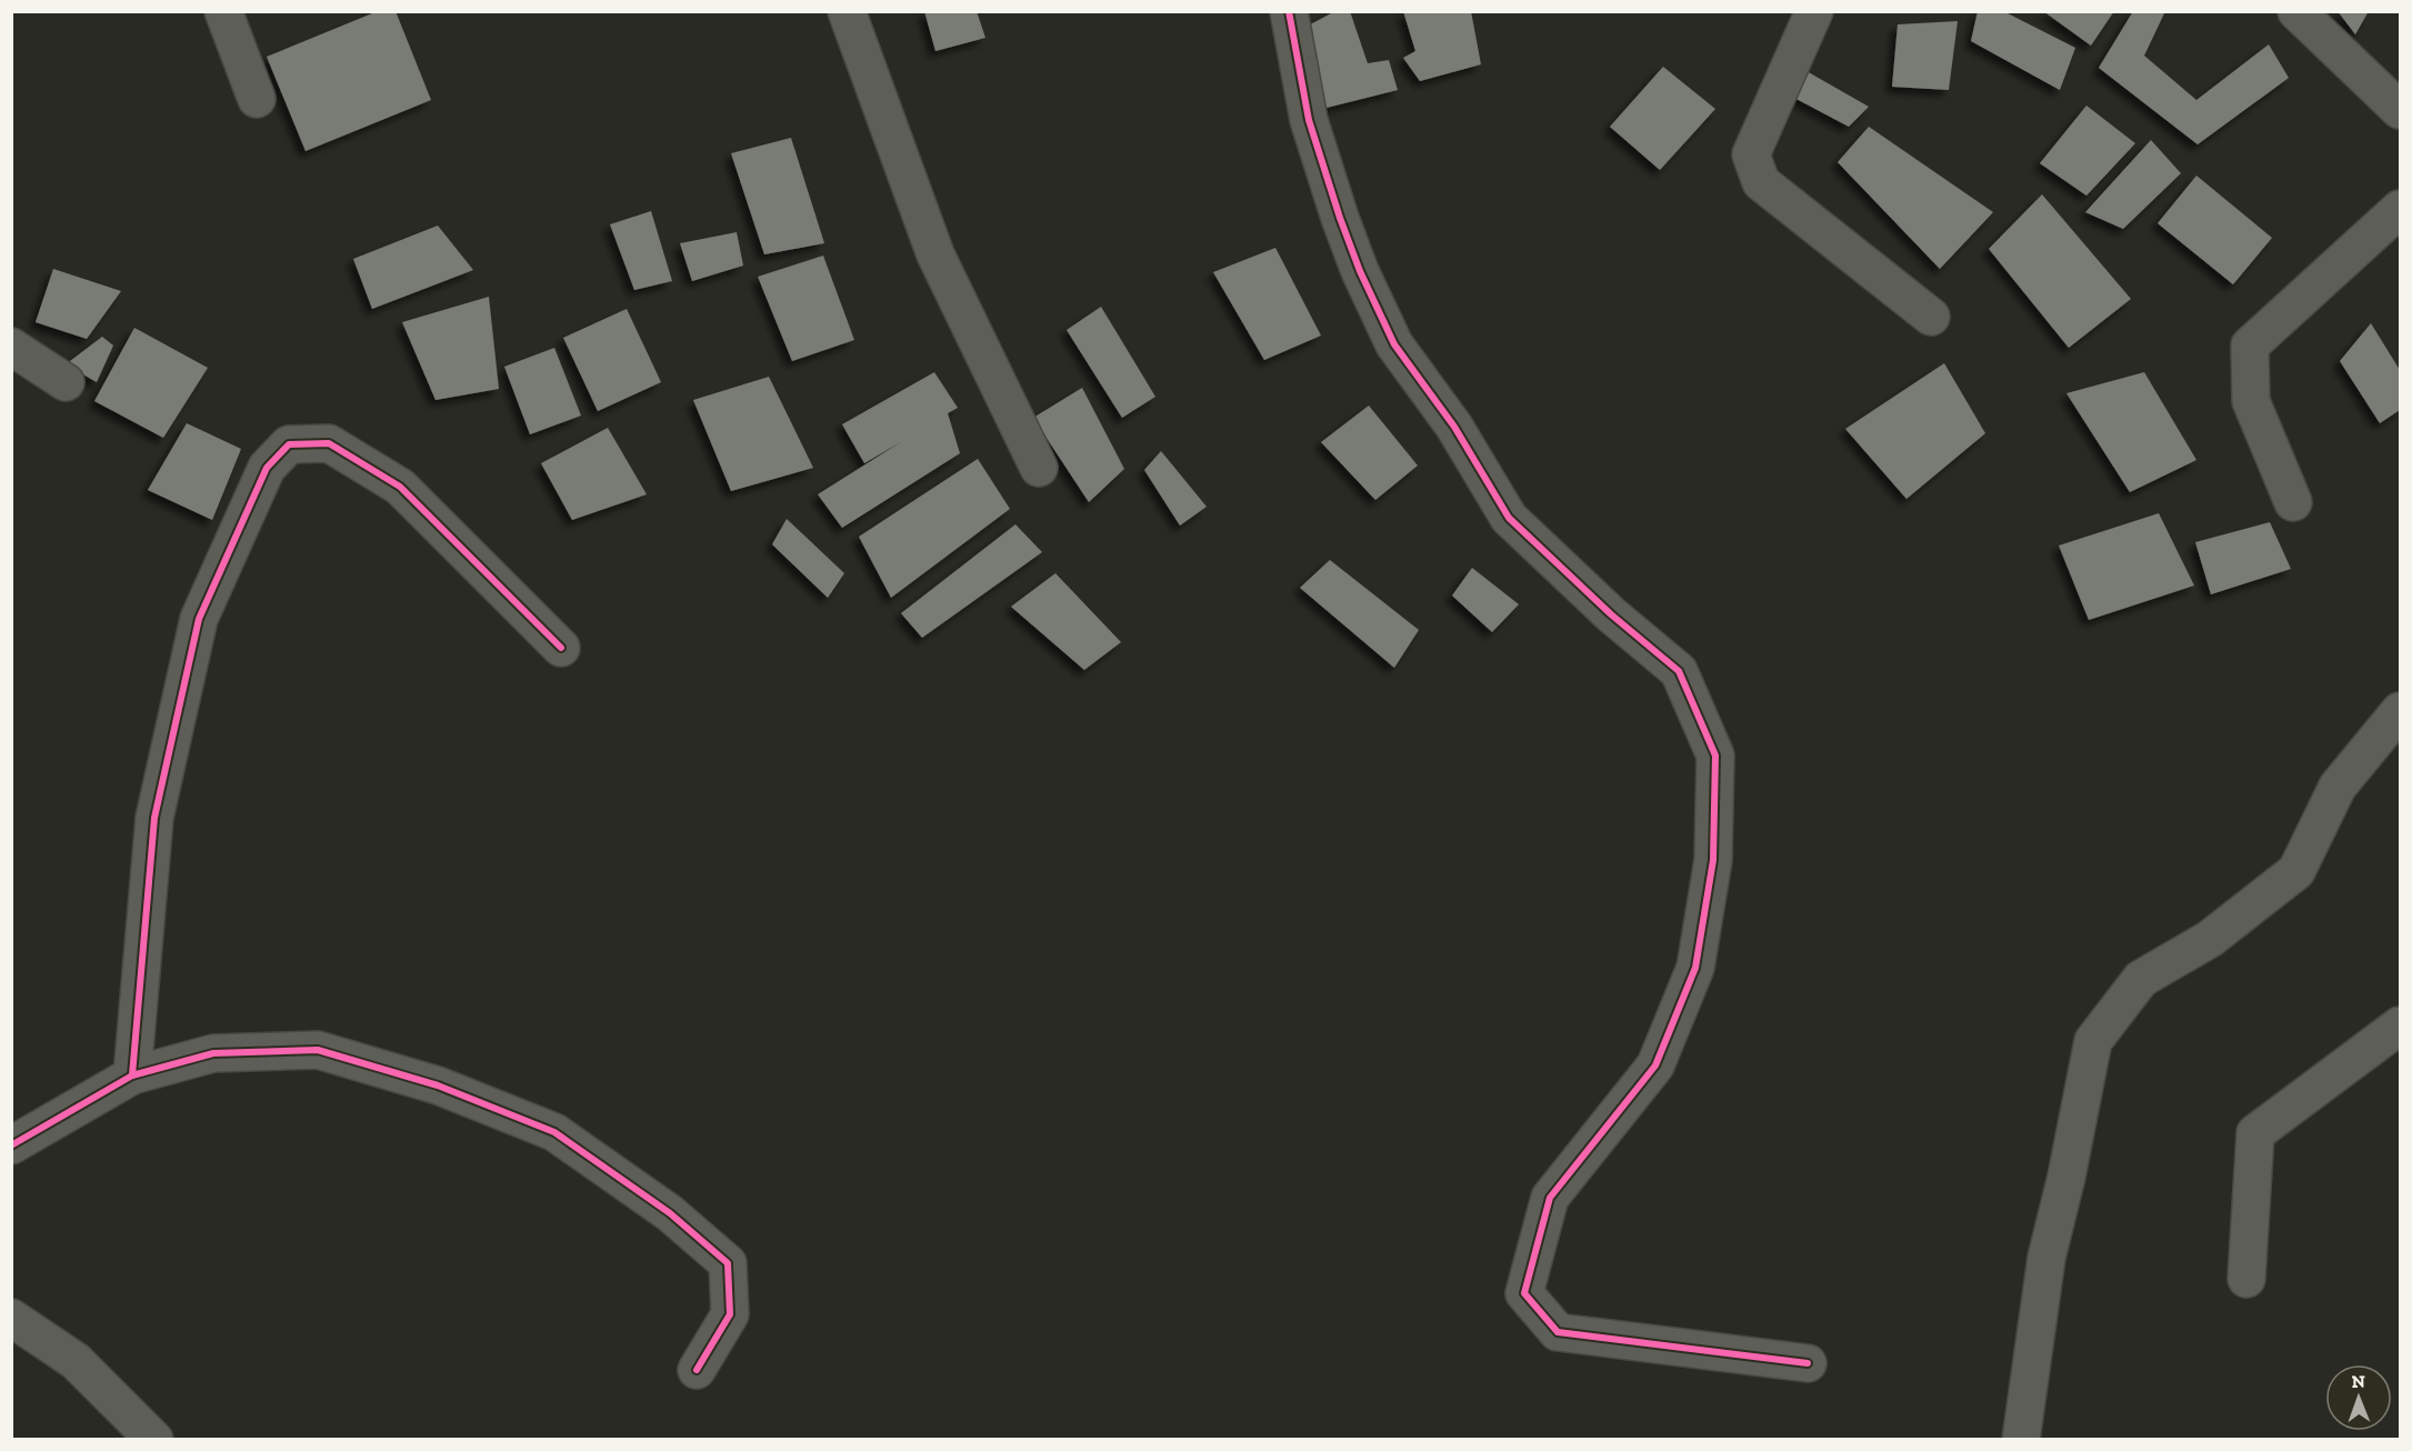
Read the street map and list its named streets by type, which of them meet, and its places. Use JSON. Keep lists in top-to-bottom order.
{
  "north": "top"
}
